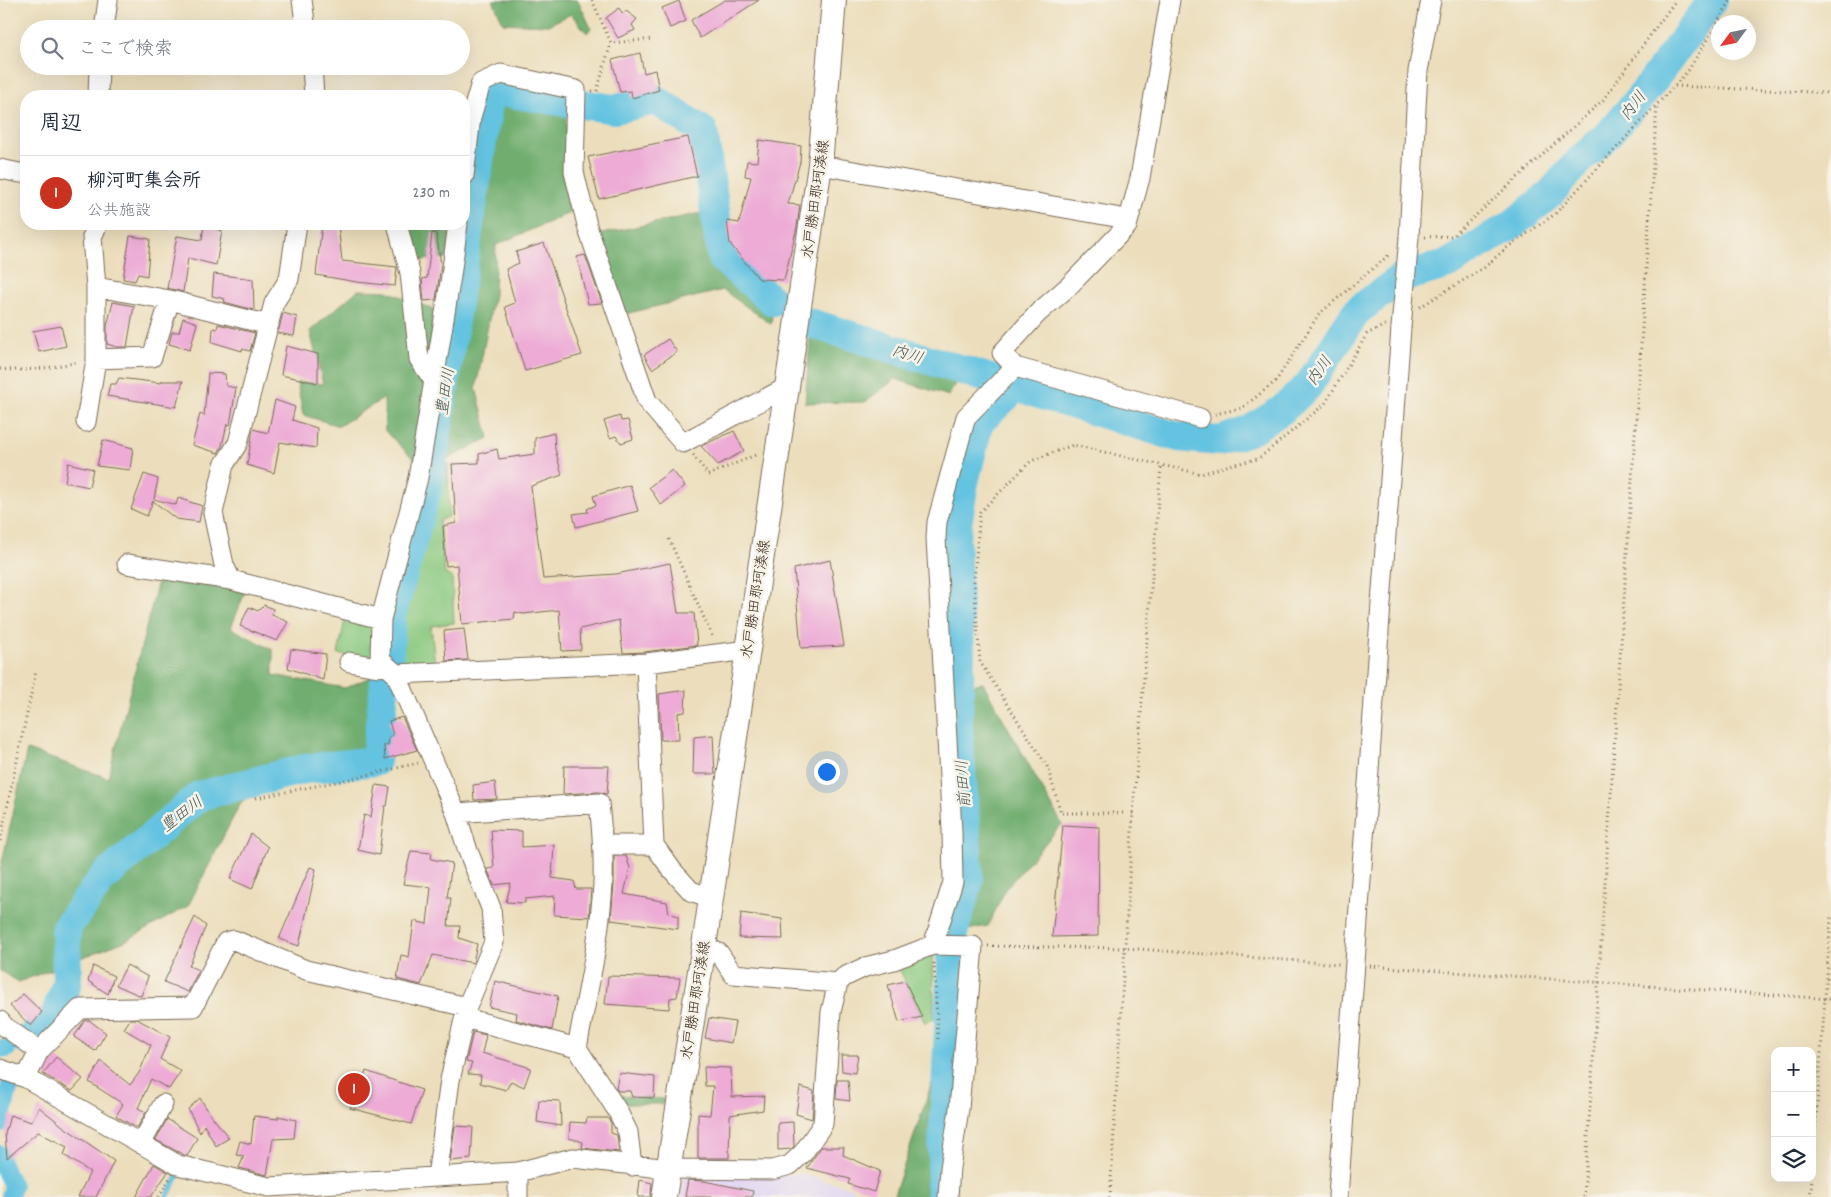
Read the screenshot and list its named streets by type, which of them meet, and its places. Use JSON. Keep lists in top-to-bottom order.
{
  "streets": {
    "main road": ["水戸勝田那珂湊線"]
  },
  "water": ["内川", "豊田川", "前田川"],
  "north": "bottom left",
  "page": {
    "search": "ここで検索",
    "heading": "周辺",
    "list": [
      {
        "mark": "1",
        "name": "柳河町集会所",
        "note": "公共施設",
        "value": "230 m"
      }
    ],
    "map_buttons": ["+", "−"],
    "pins": "1"
  }
}
